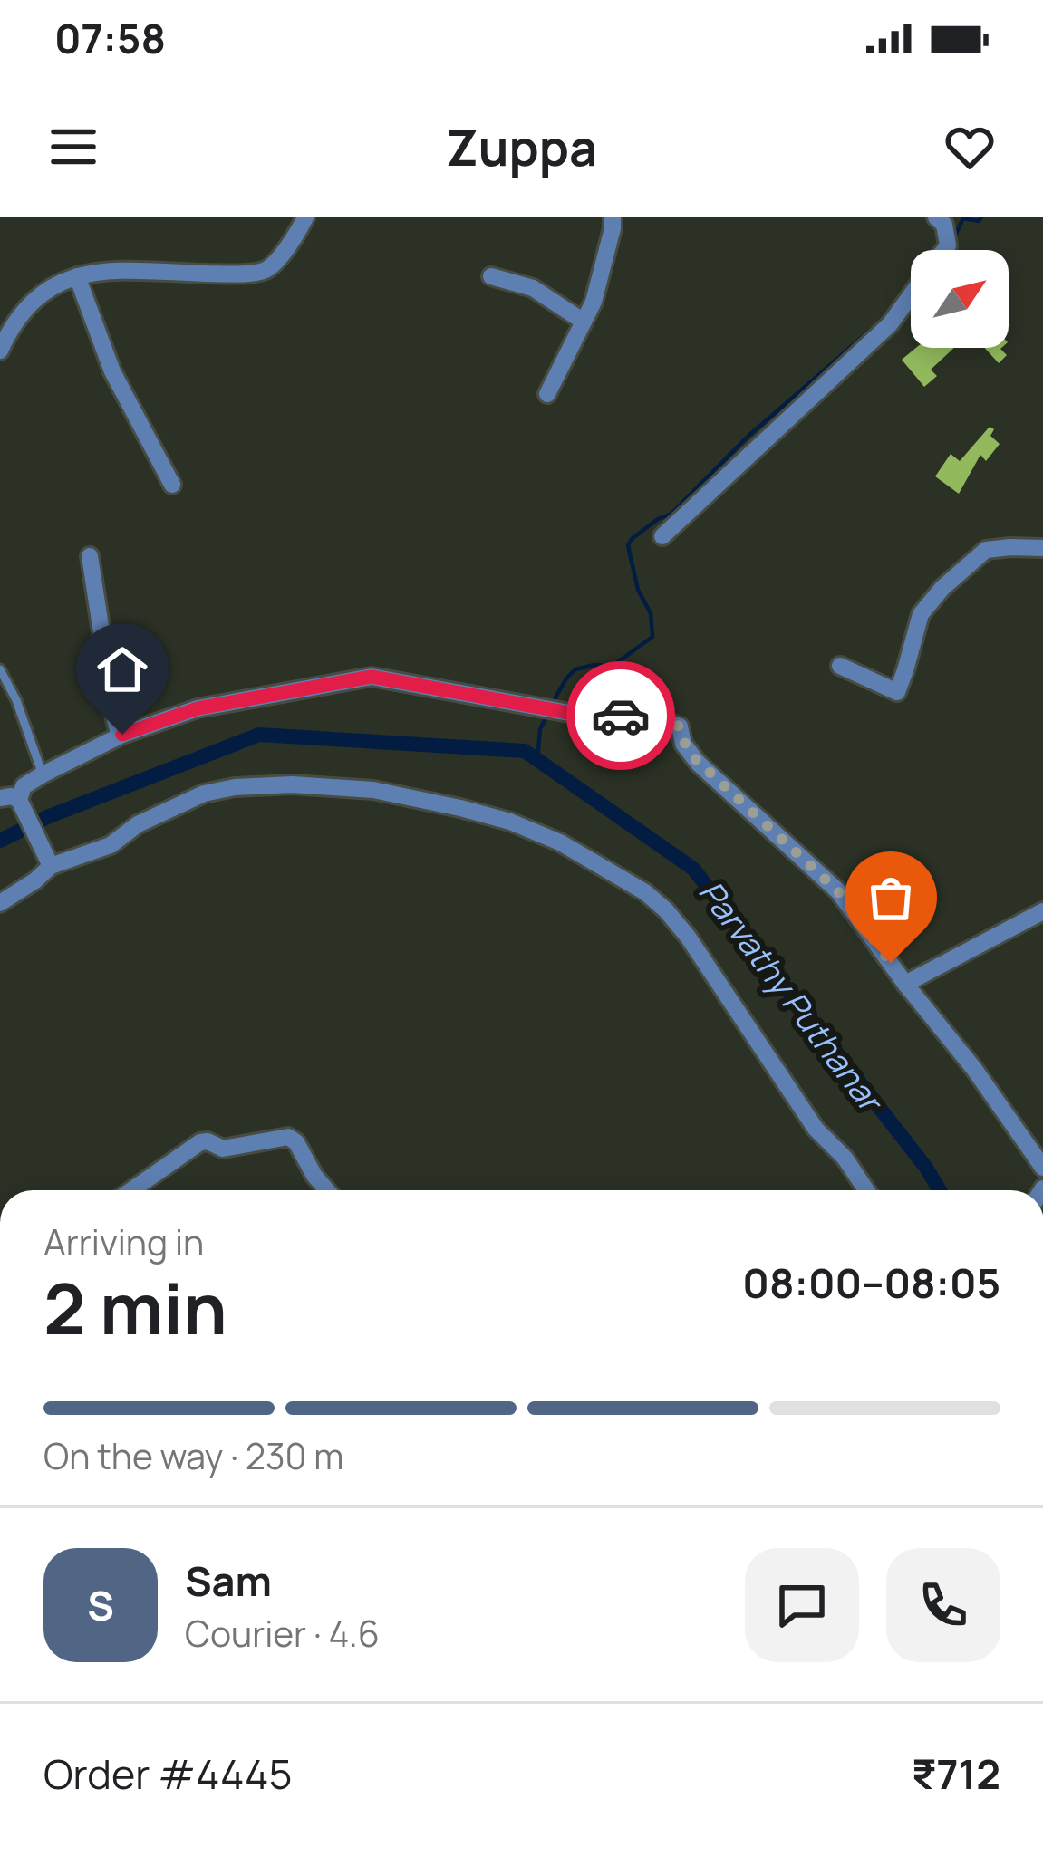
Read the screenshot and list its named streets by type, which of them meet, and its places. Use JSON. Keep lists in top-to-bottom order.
{
  "water": ["Parvathy Puthanar"],
  "north": "top right",
  "page": {
    "status": "07:58",
    "header": "Zuppa",
    "heading": ["2 min", "Arriving in", "08:00–08:05"],
    "panel": [
      "Sam",
      "Courier · 4.6",
      "Order #4445",
      "₹712"
    ],
    "bar": "On the way · 230 m",
    "round": "S"
  }
}
